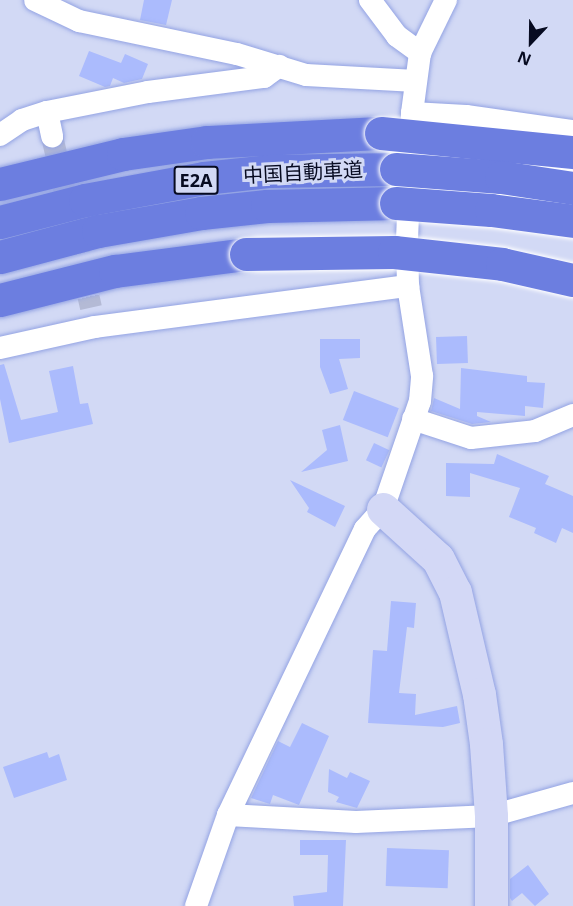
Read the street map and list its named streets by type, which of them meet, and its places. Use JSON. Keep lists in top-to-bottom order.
{
  "streets": {
    "highway": ["中国自動車道", "E2A"]
  },
  "north": "bottom"
}
